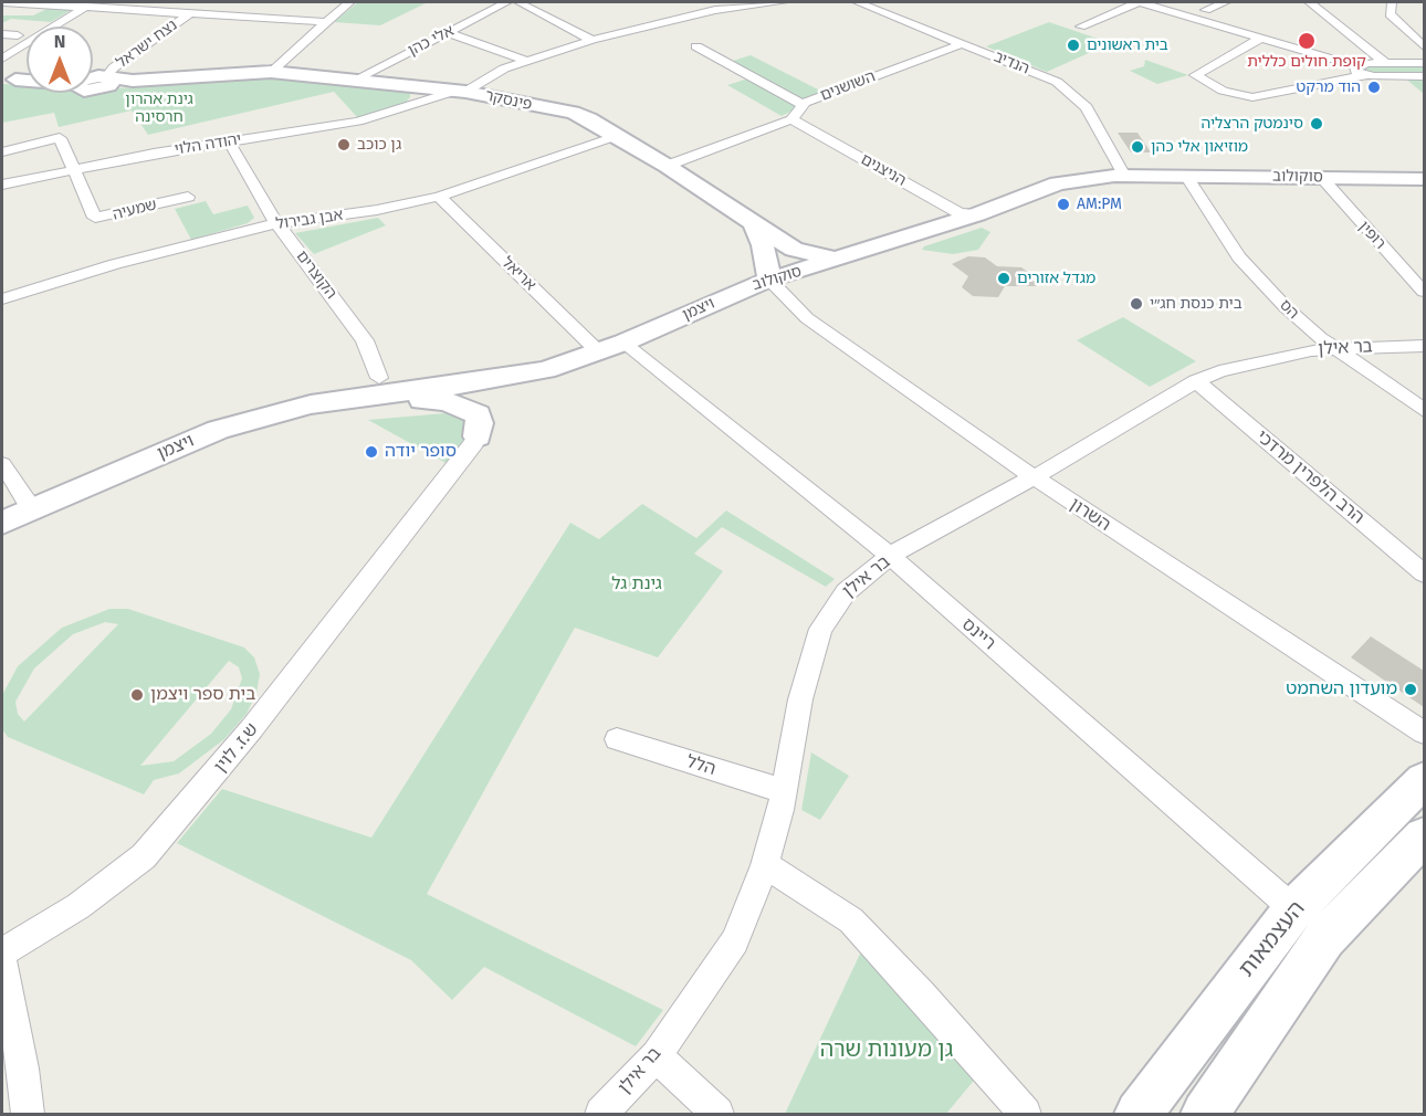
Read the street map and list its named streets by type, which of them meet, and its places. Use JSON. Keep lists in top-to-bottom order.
{
  "streets": {
    "street": [
      "אלי כהן",
      "נצח ישראל",
      "הנדיב",
      "השושנים",
      "פינסקר",
      "יהודה הלוי",
      "הניצנים",
      "סוקולוב",
      "שמעיה",
      "אבן גבירול",
      "רופין",
      "אריאל",
      "הקוצרים",
      "ויצמן",
      "הס",
      "בר אילן",
      "הרב הלפרין מרדכי",
      "השרון",
      "ריינס",
      "ש.ז. לוין",
      "הלל",
      "העצמאות"
    ]
  },
  "crossings": [
    ["אלי כהן", "פינסקר"],
    ["נצח ישראל", "פינסקר"],
    ["הנדיב", "השושנים"],
    ["הנדיב", "סוקולוב"],
    ["השושנים", "הניצנים"],
    ["פינסקר", "יהודה הלוי"],
    ["פינסקר", "סוקולוב"],
    ["פינסקר", "אבן גבירול"],
    ["יהודה הלוי", "שמעיה"],
    ["יהודה הלוי", "הקוצרים"],
    ["הניצנים", "סוקולוב"],
    ["סוקולוב", "רופין"],
    ["סוקולוב", "ויצמן"],
    ["סוקולוב", "הס"],
    ["סוקולוב", "השרון"],
    ["אבן גבירול", "אריאל"],
    ["אבן גבירול", "הקוצרים"],
    ["אריאל", "ויצמן"],
    ["ויצמן", "ריינס"],
    ["ויצמן", "ש.ז. לוין"],
    ["הס", "בר אילן"],
    ["בר אילן", "הרב הלפרין מרדכי"],
    ["בר אילן", "השרון"],
    ["בר אילן", "ריינס"],
    ["בר אילן", "הלל"],
    ["ריינס", "העצמאות"]
  ],
  "parks": ["גינת אהרון חרסינה", "גינת גל", "גן מעונות שרה"],
  "places": [
    "קופת חולים כללית",
    "בית ראשונים",
    "הוד מרקט",
    "סינמטק הרצליה",
    "גן כוכב",
    "מוזיאון אלי כהן",
    "AM:PM",
    "מגדל אזורים",
    "בית כנסת חג״י",
    "סופר יודה",
    "מועדון השחמט",
    "בית ספר ויצמן"
  ],
  "north": "top"
}
